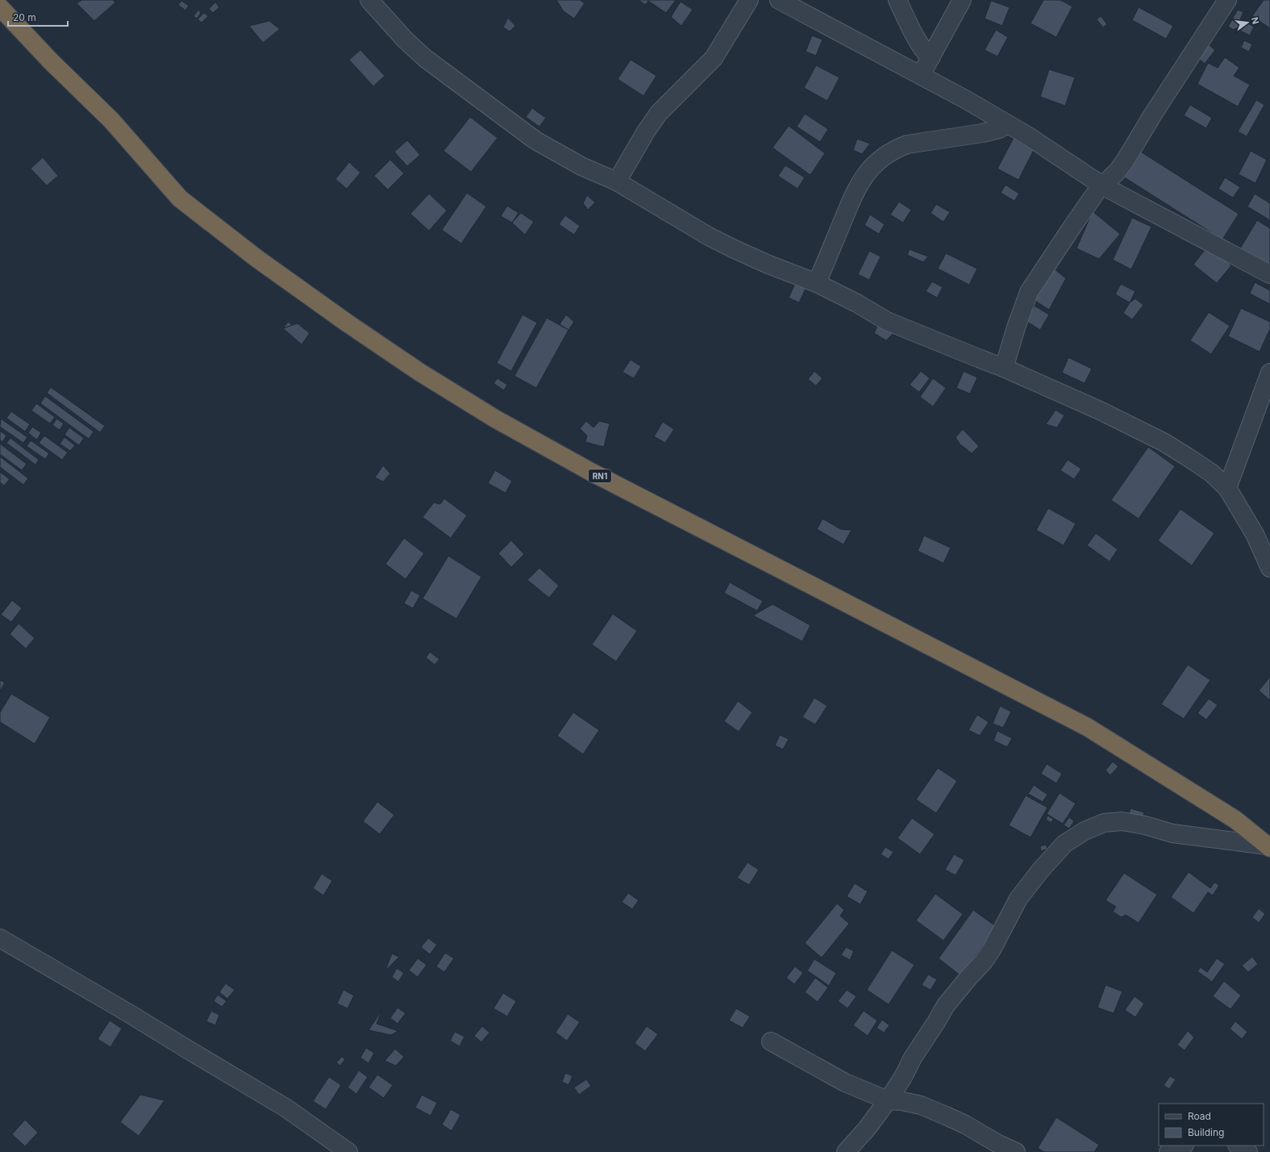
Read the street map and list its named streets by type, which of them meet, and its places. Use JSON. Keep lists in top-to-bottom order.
{
  "streets": {
    "highway": ["RN1"]
  },
  "legend": ["Road", "Building"],
  "scale_bar": "20 m",
  "north": "right"
}
